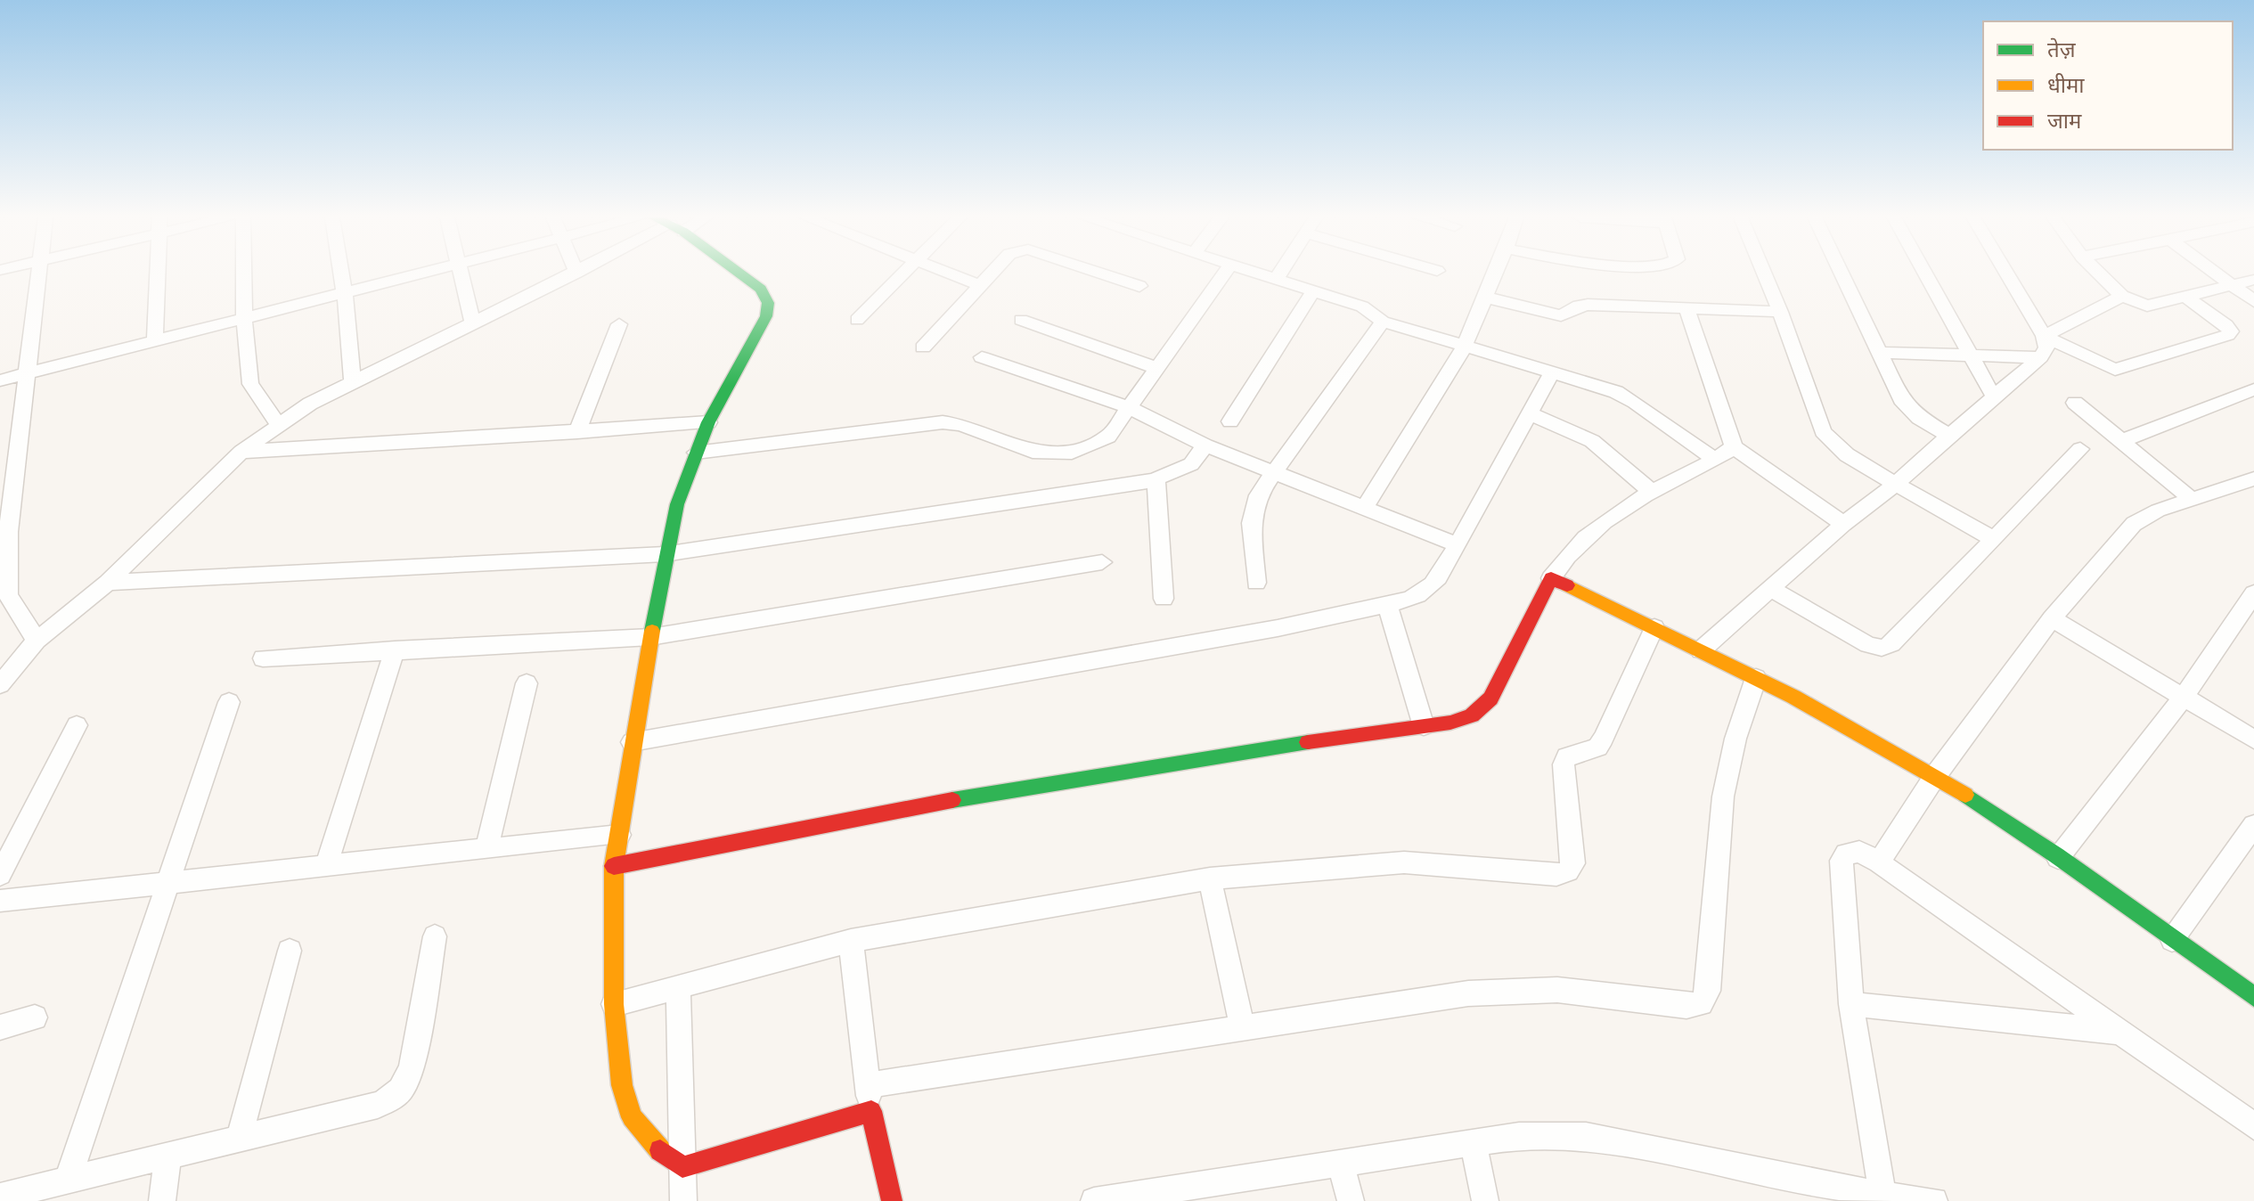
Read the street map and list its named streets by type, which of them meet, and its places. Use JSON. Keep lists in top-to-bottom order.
{
  "legend": ["तेज़", "धीमा", "जाम"]
}
